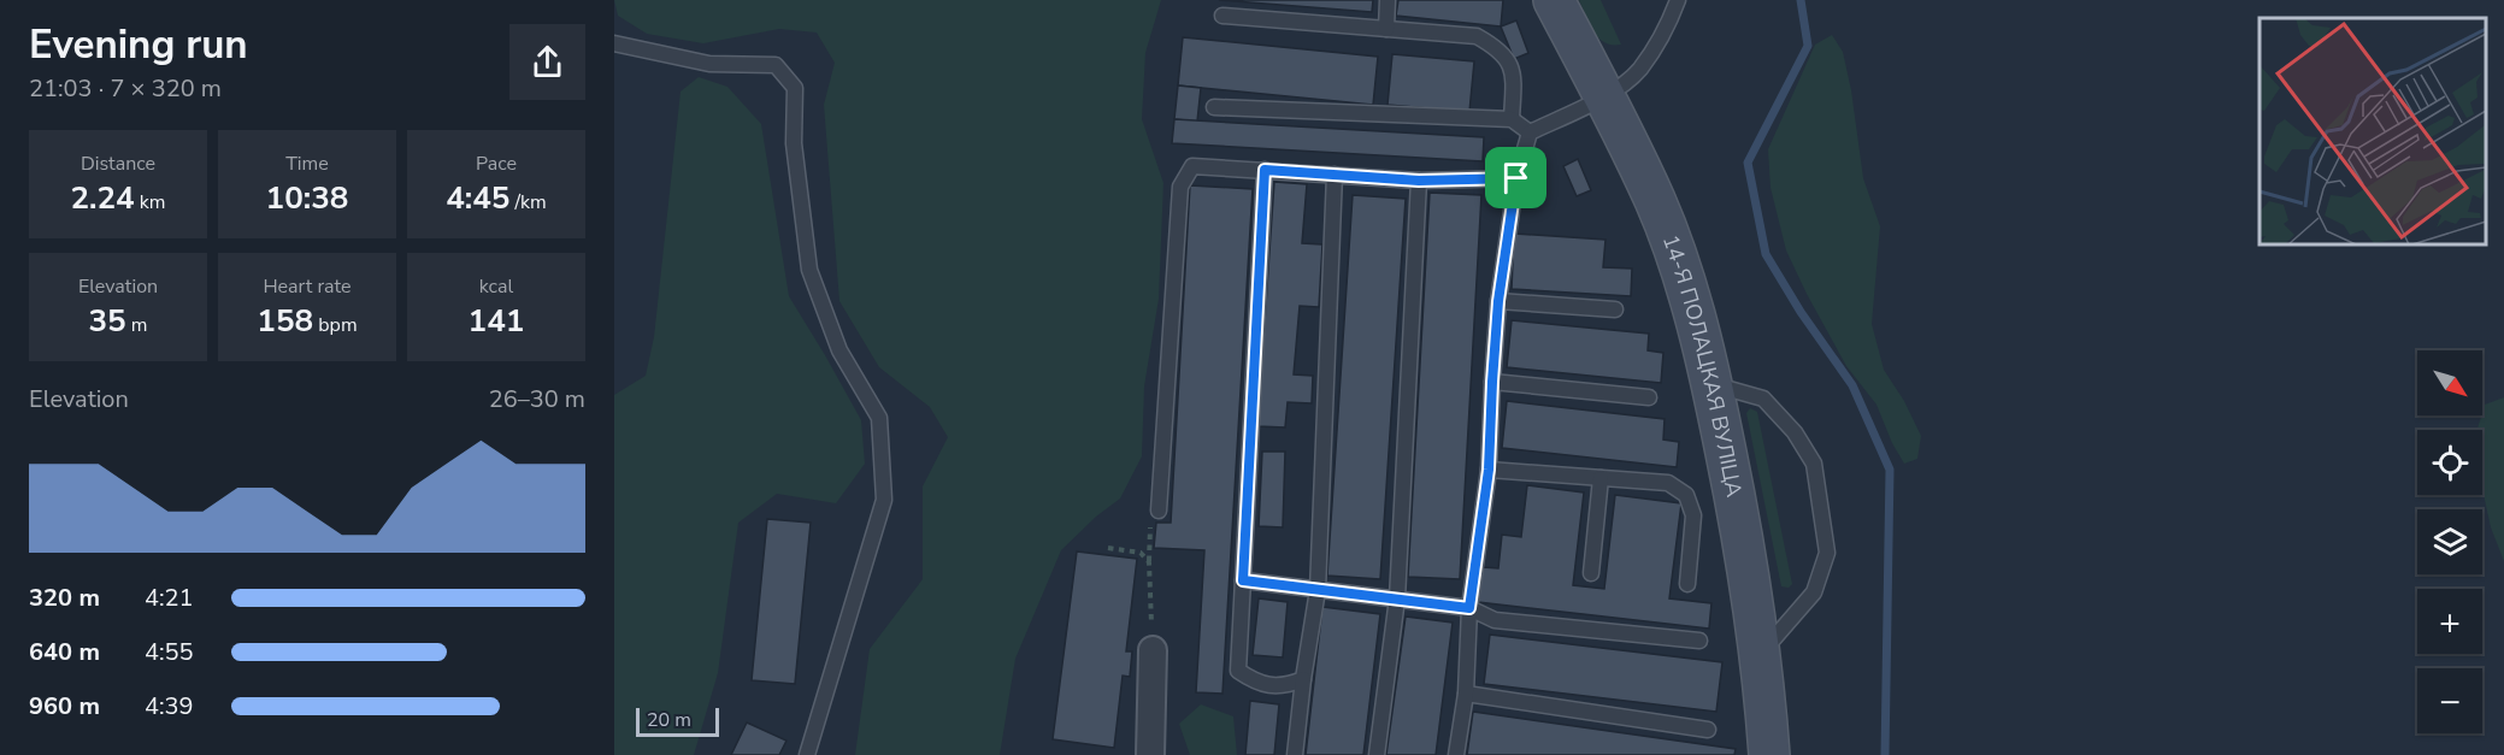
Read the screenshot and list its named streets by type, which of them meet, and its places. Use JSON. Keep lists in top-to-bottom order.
{
  "streets": {
    "main road": ["14-Я ПОЛАЦКАЯ ВУЛІЦА"]
  },
  "scale_bar": "20 m",
  "north": "bottom right",
  "page": {
    "heading": ["Evening run", "21:03 · 7 × 320 m"],
    "stats": [
      ["Distance", "2.24 km"],
      ["Time", "10:38"],
      ["Pace", "4:45 /km"],
      ["Elevation", "35 m"],
      ["Heart rate", "158 bpm"],
      ["kcal", "141"]
    ],
    "map_buttons": ["+", "−"],
    "chart": ["Elevation", "26–30 m"],
    "list": [
      {
        "name": "320 m",
        "note": "4:21"
      },
      {
        "name": "640 m",
        "note": "4:55"
      },
      {
        "name": "960 m",
        "note": "4:39"
      }
    ],
    "scale": "20 m"
  }
}
